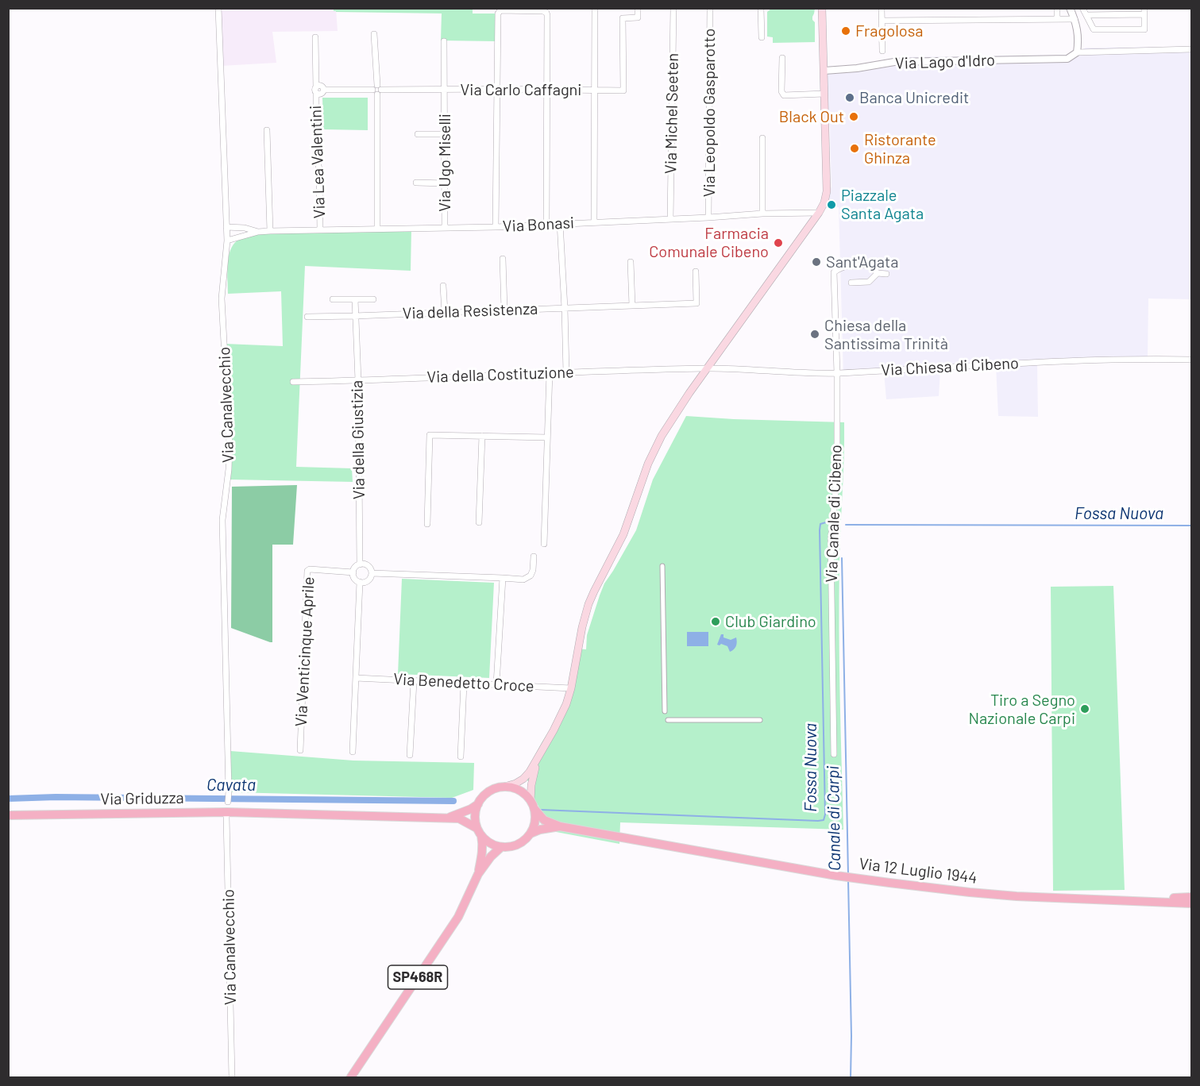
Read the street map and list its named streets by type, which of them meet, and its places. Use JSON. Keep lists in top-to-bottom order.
{
  "streets": {
    "main road": ["Via Griduzza", "Via 12 Luglio 1944", "SP468R"],
    "street": [
      "Via Lago d'Idro",
      "Via Carlo Caffagni",
      "Via Leopoldo Gasparotto",
      "Via Michel Seeten",
      "Via Lea Valentini",
      "Via Ugo Miselli",
      "Via Bonasi",
      "Via della Resistenza",
      "Via Chiesa di Cibeno",
      "Via della Costituzione",
      "Via Canalvecchio",
      "Via della Giustizia",
      "Via Canale di Cibeno",
      "Via Venticinque Aprile",
      "Via Benedetto Croce"
    ]
  },
  "crossings": [
    ["Via Carlo Caffagni", "Via Lea Valentini"],
    ["Via Carlo Caffagni", "Via Ugo Miselli"],
    ["Via Leopoldo Gasparotto", "Via Bonasi"],
    ["Via Michel Seeten", "Via Bonasi"],
    ["Via Lea Valentini", "Via Bonasi"],
    ["Via Ugo Miselli", "Via Bonasi"],
    ["Via Bonasi", "Via Canalvecchio"],
    ["Via della Resistenza", "Via della Giustizia"],
    ["Via Chiesa di Cibeno", "Via della Costituzione"],
    ["Via Chiesa di Cibeno", "Via Canale di Cibeno"],
    ["Via della Costituzione", "Via della Giustizia"],
    ["Via della Giustizia", "Via Venticinque Aprile"],
    ["Via Griduzza", "SP468R"]
  ],
  "water": ["Fossa Nuova", "Cavata", "Canale di Carpi"],
  "places": [
    "Fragolosa",
    "Banca Unicredit",
    "Black Out",
    "Ristorante Ghinza",
    "Piazzale Santa Agata",
    "Farmacia Comunale Cibeno",
    "Sant'Agata",
    "Chiesa della Santissima Trinità",
    "Club Giardino",
    "Tiro a Segno Nazionale Carpi"
  ]
}
